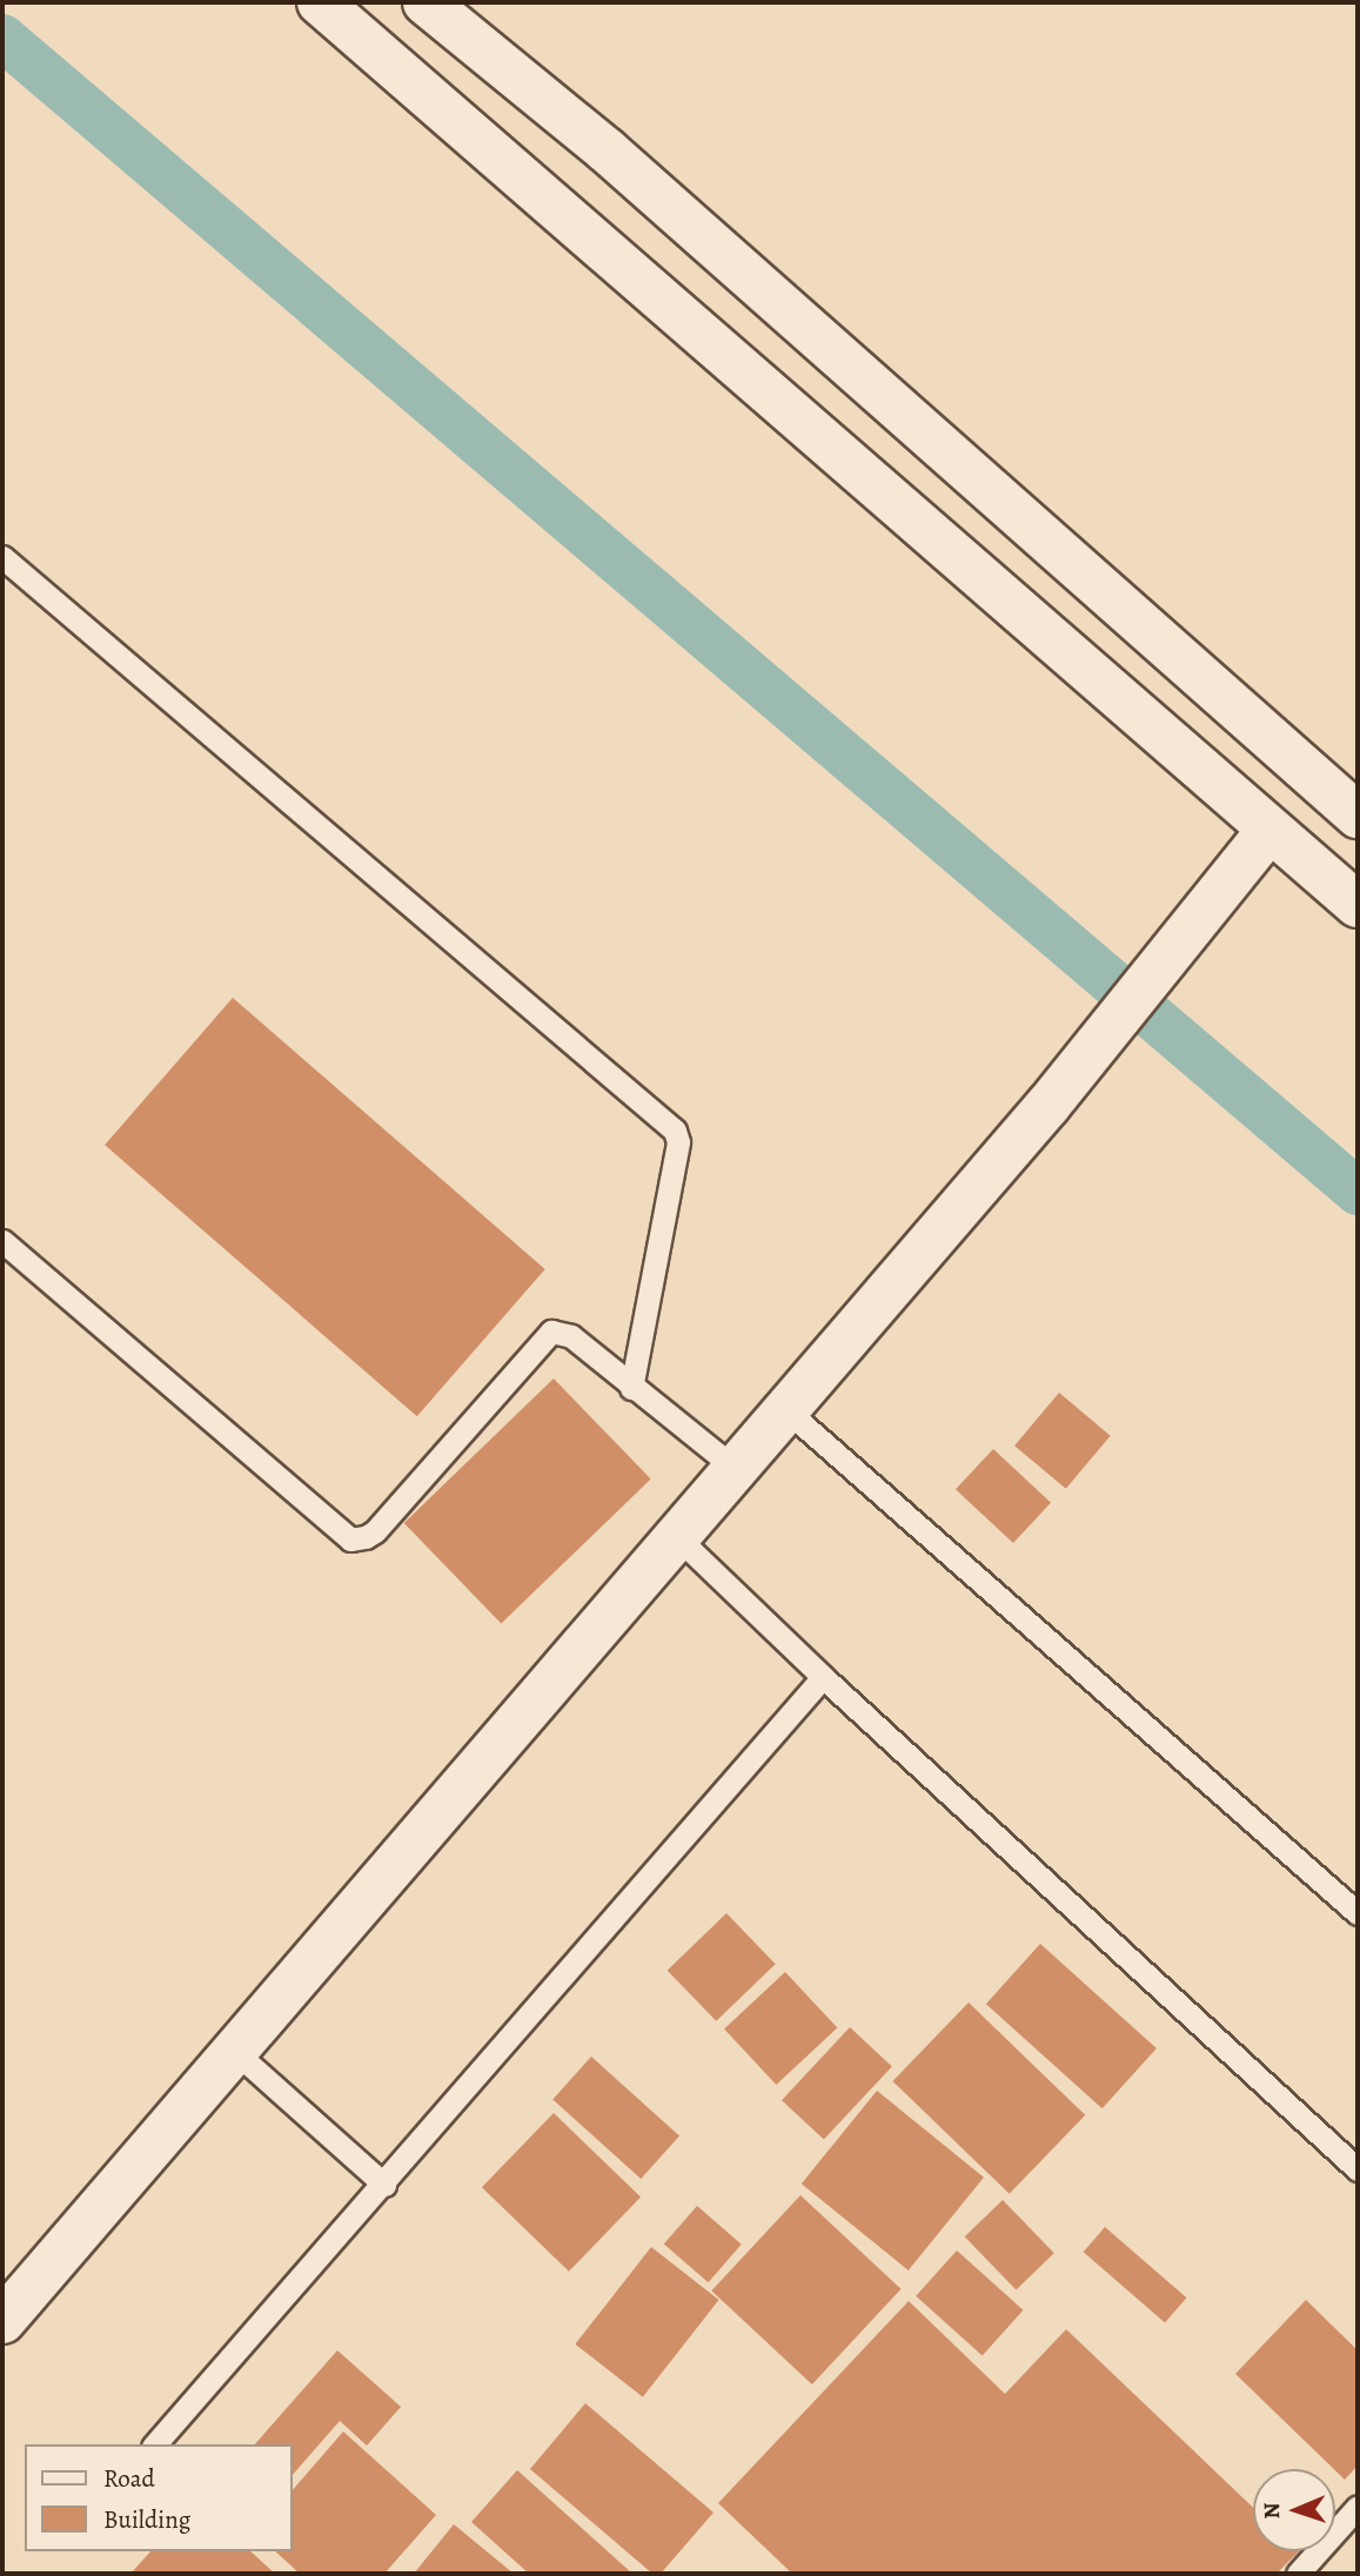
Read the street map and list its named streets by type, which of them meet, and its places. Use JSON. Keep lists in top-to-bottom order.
{
  "legend": ["Road", "Building"],
  "north": "left"
}
